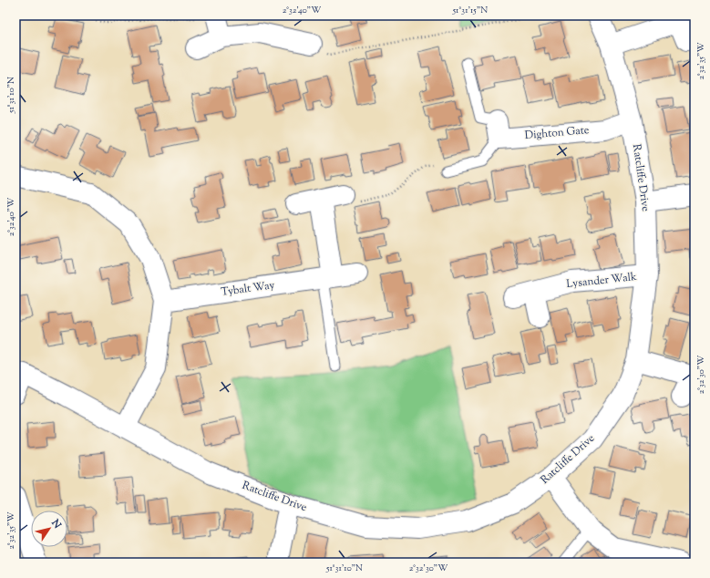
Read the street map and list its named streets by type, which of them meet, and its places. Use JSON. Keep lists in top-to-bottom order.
{
  "streets": {
    "street": [
      "Dighton Gate",
      "Ratcliffe Drive",
      "Lysander Walk",
      "Tybalt Way"
    ]
  },
  "crossings": [
    ["Dighton Gate", "Ratcliffe Drive"],
    ["Ratcliffe Drive", "Lysander Walk"]
  ],
  "north": "top right",
  "coordinates": [
    "2°32'40\"W",
    "51°31'15\"N",
    "2°32'35\"W",
    "51°31'10\"N",
    "2°32'30\"W"
  ]
}
